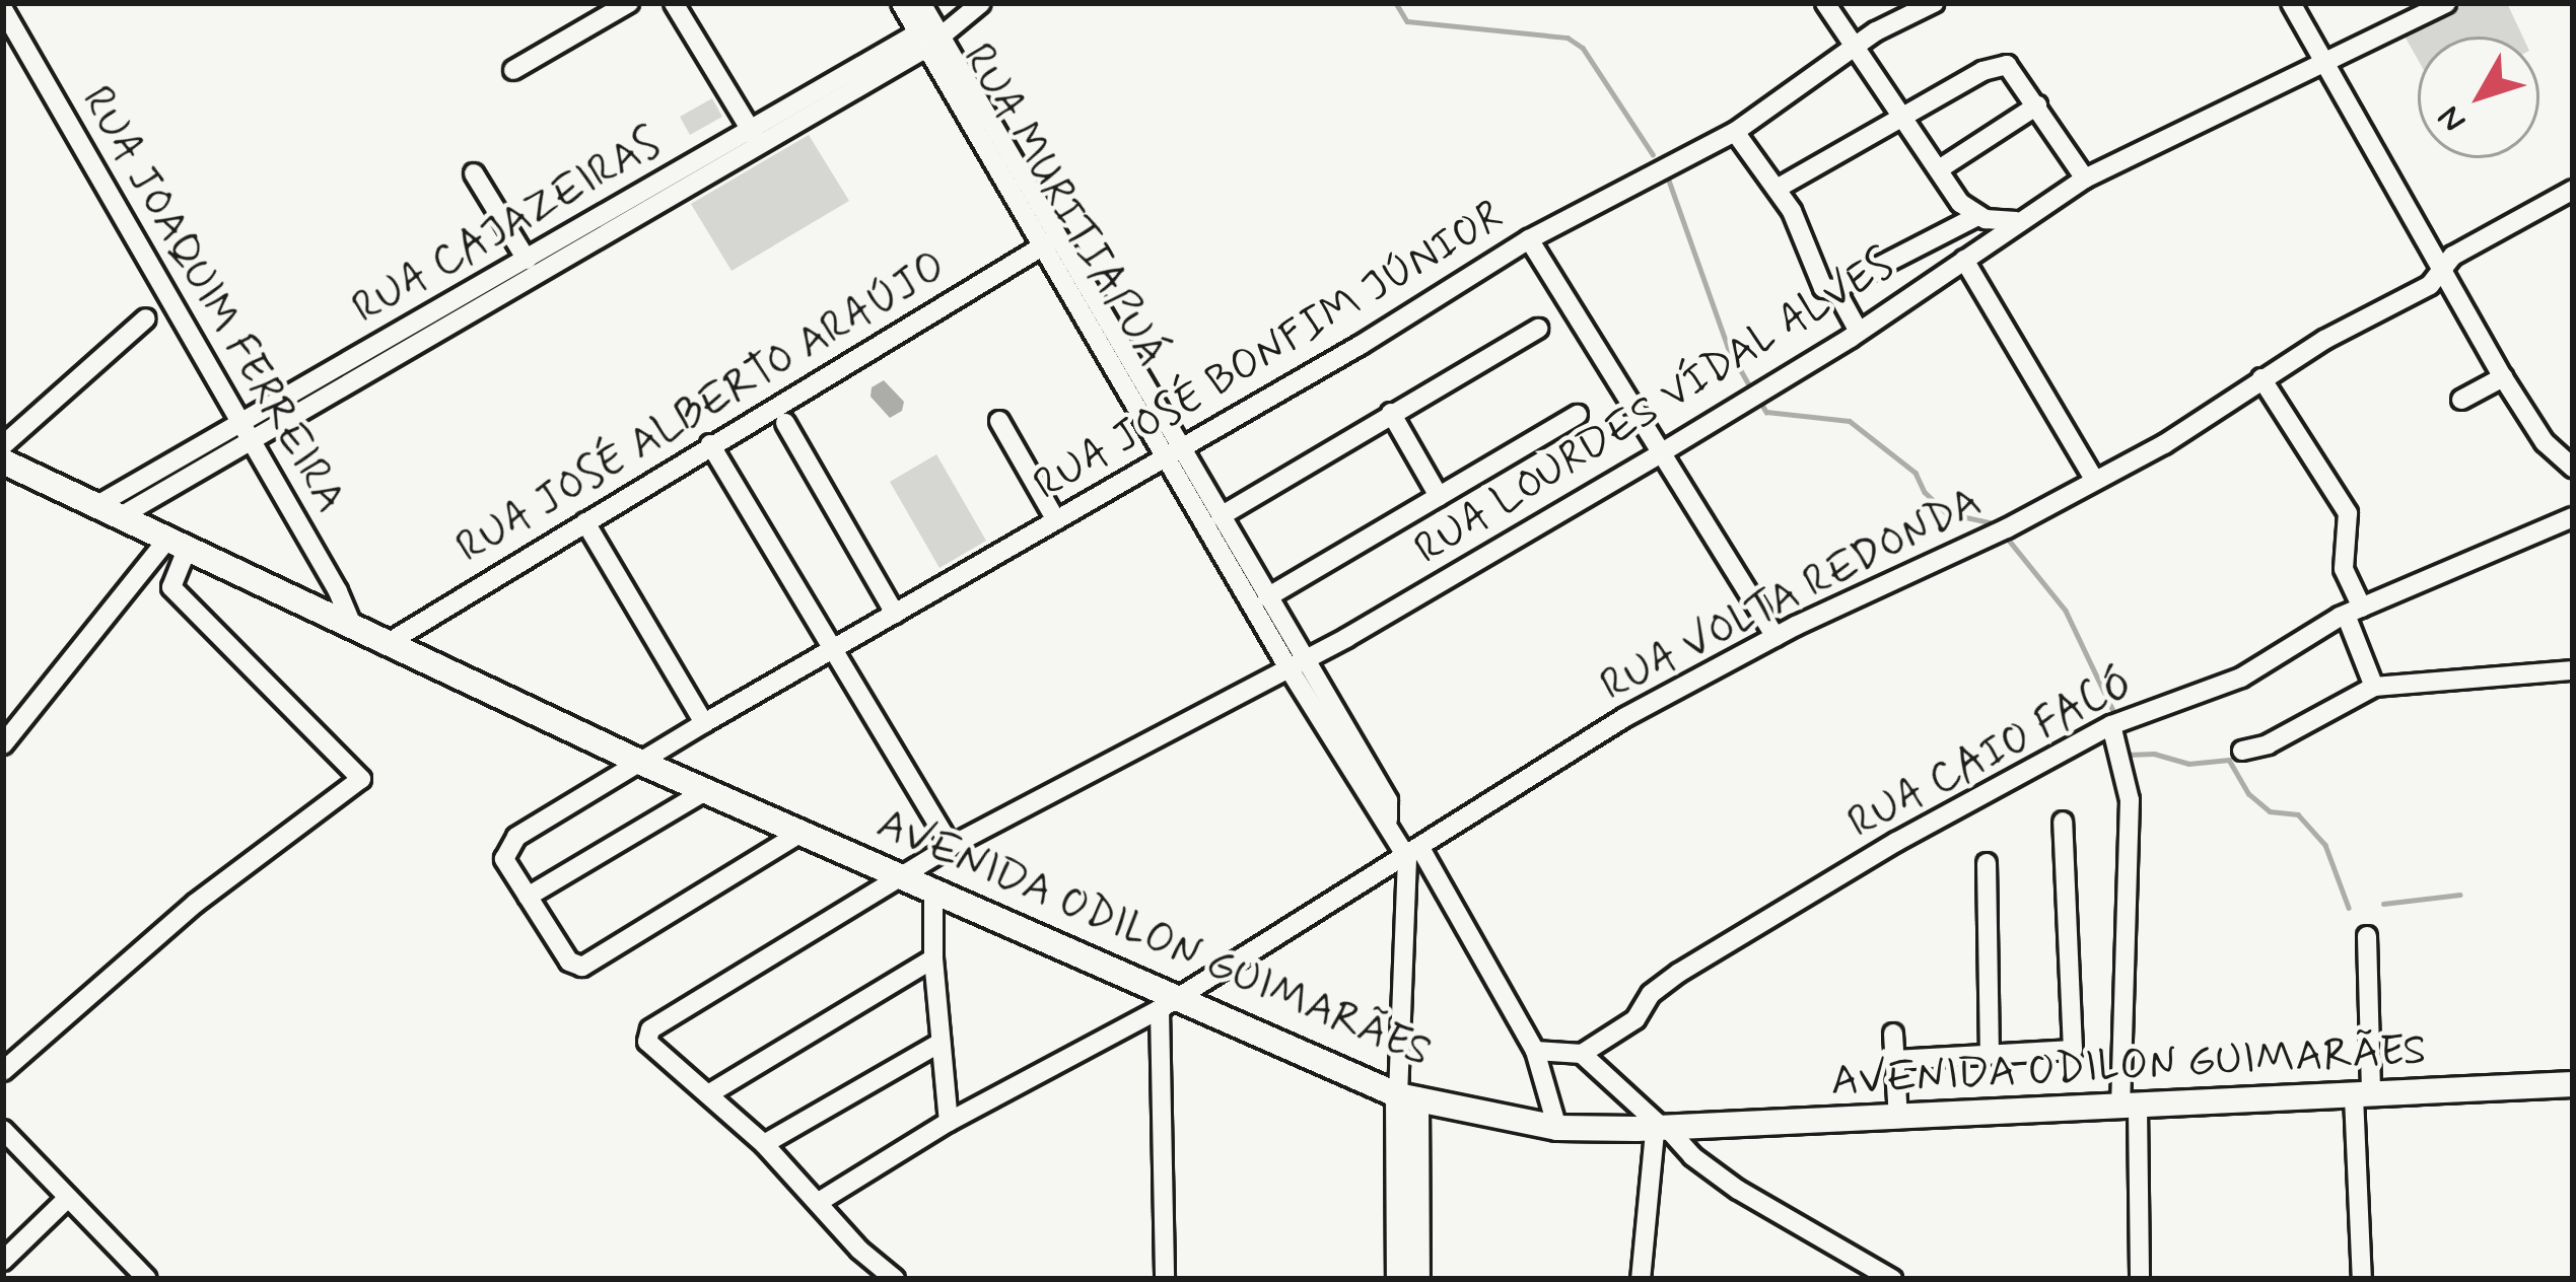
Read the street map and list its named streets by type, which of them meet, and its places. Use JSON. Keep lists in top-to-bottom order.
{
  "streets": {
    "street": [
      "RUA MURITIAPUÁ",
      "RUA CAJAZEIRAS",
      "RUA JOAQUIM FERREIRA",
      "RUA JOSÉ BONFIM JÚNIOR",
      "RUA LOURDES VÍDAL ALVES",
      "RUA JOSÉ ALBERTO ARAÚJO",
      "RUA VOLTA REDONDA",
      "RUA CAIO FACÓ",
      "AVENIDA ODILON GUIMARÃES"
    ]
  },
  "crossings": [
    ["RUA MURITIAPUÁ", "RUA CAJAZEIRAS"],
    ["RUA MURITIAPUÁ", "RUA JOSÉ BONFIM JÚNIOR"],
    ["RUA MURITIAPUÁ", "RUA LOURDES VÍDAL ALVES"],
    ["RUA MURITIAPUÁ", "RUA JOSÉ ALBERTO ARAÚJO"],
    ["RUA MURITIAPUÁ", "RUA VOLTA REDONDA"],
    ["RUA MURITIAPUÁ", "AVENIDA ODILON GUIMARÃES"],
    ["RUA CAJAZEIRAS", "RUA JOAQUIM FERREIRA"],
    ["RUA CAJAZEIRAS", "AVENIDA ODILON GUIMARÃES"],
    ["RUA JOAQUIM FERREIRA", "AVENIDA ODILON GUIMARÃES"],
    ["RUA JOSÉ BONFIM JÚNIOR", "AVENIDA ODILON GUIMARÃES"],
    ["RUA LOURDES VÍDAL ALVES", "AVENIDA ODILON GUIMARÃES"],
    ["RUA JOSÉ ALBERTO ARAÚJO", "AVENIDA ODILON GUIMARÃES"],
    ["RUA VOLTA REDONDA", "AVENIDA ODILON GUIMARÃES"]
  ],
  "north": "bottom left"
}
